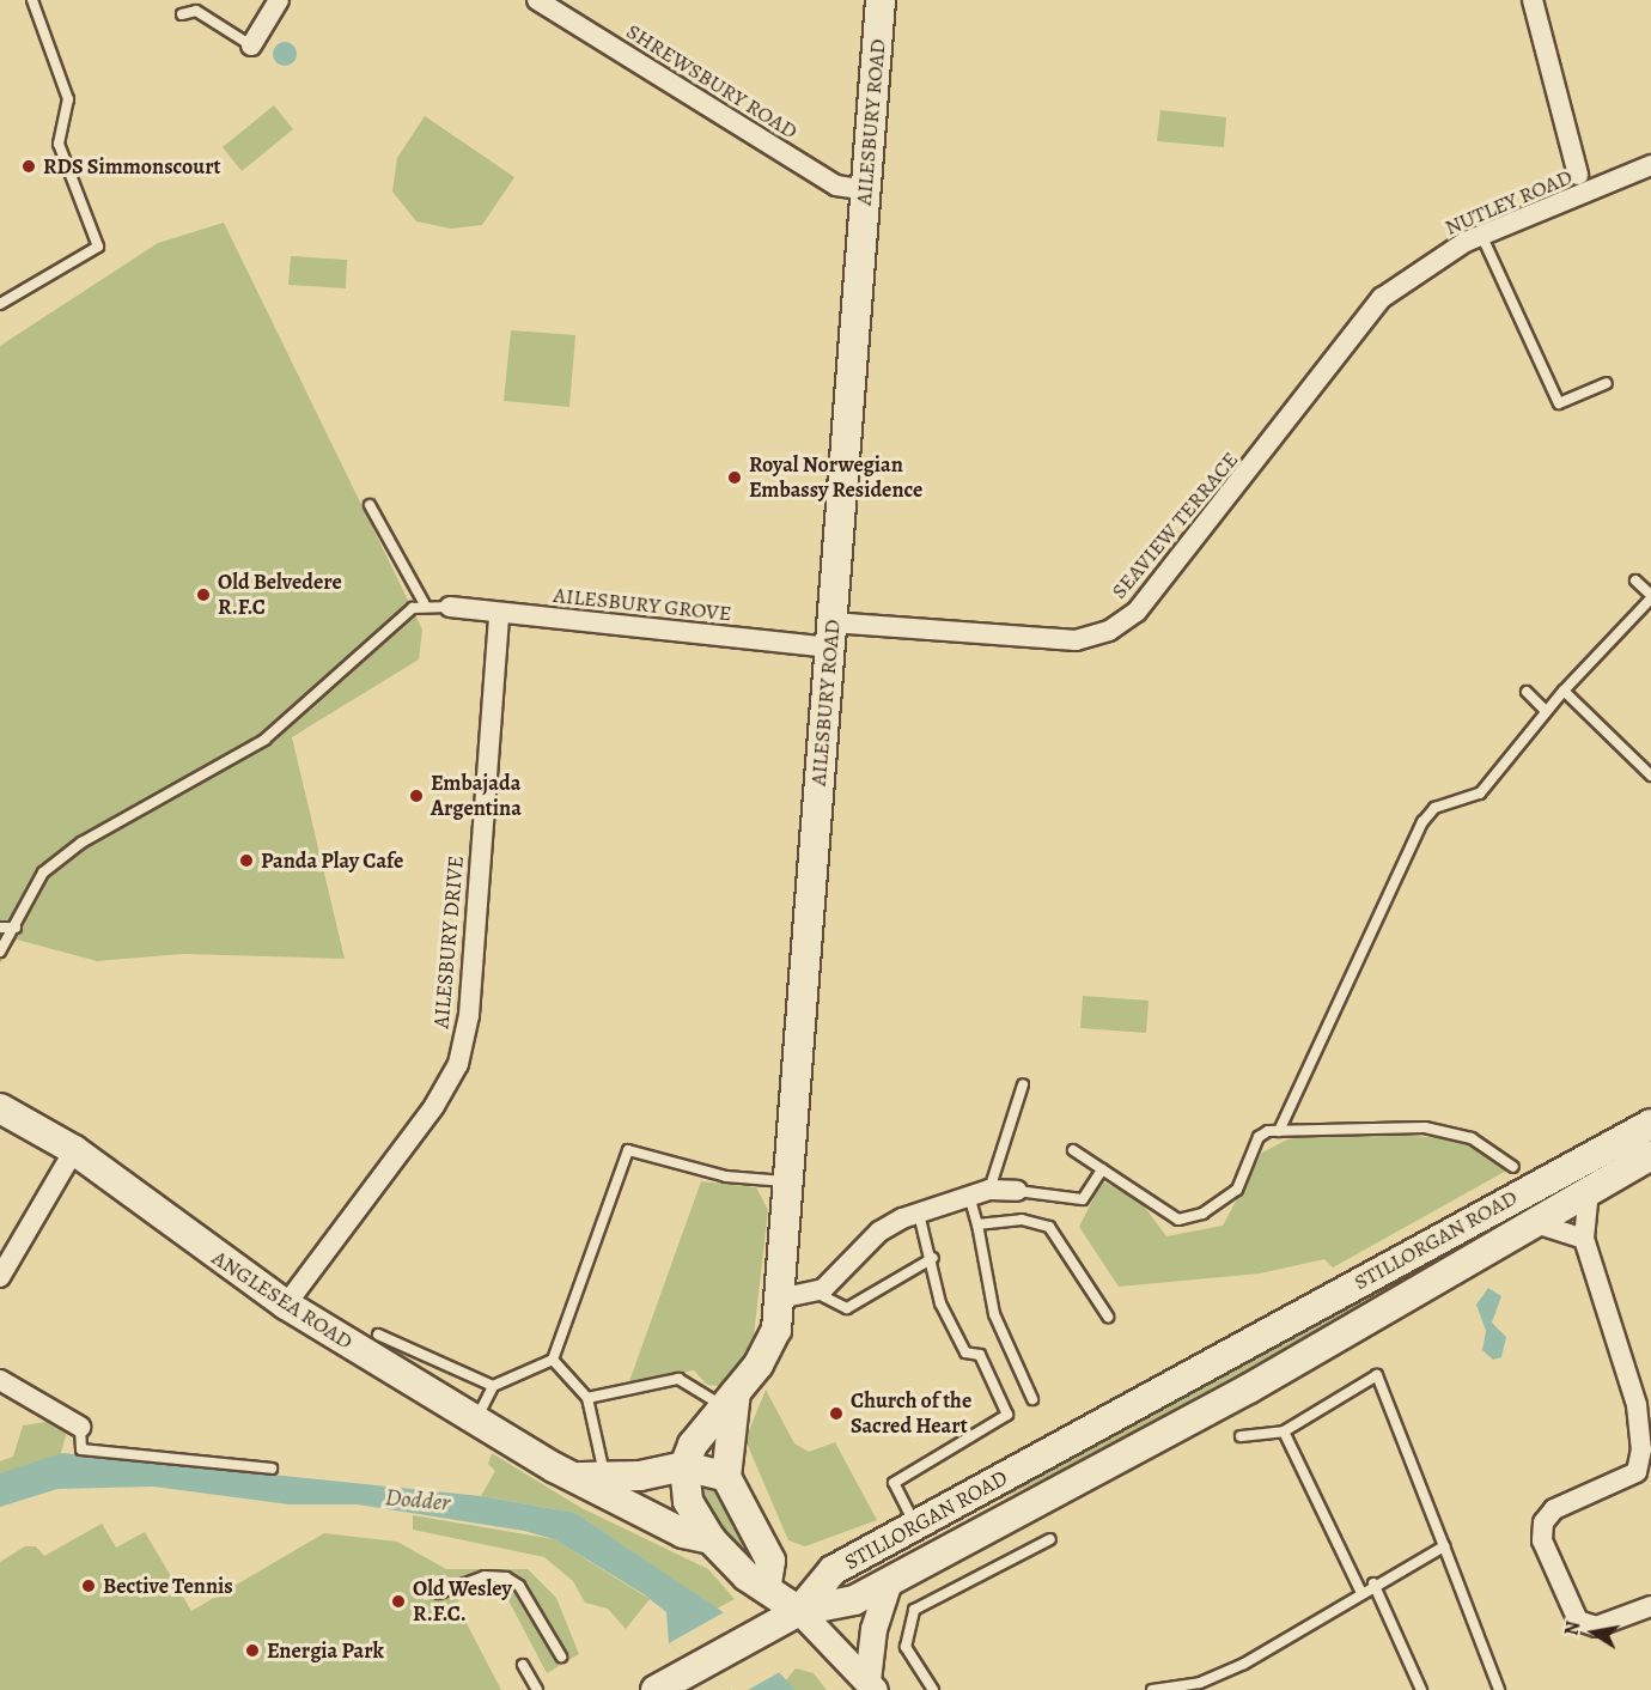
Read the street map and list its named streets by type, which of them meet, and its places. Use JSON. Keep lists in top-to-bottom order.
{
  "streets": {
    "main road": ["AILESBURY ROAD", "STILLORGAN ROAD", "ANGLESEA ROAD"],
    "street": [
      "SHREWSBURY ROAD",
      "NUTLEY ROAD",
      "SEAVIEW TERRACE",
      "AILESBURY GROVE",
      "AILESBURY DRIVE"
    ]
  },
  "crossings": [
    ["SHREWSBURY ROAD", "AILESBURY ROAD"],
    ["AILESBURY ROAD", "SEAVIEW TERRACE"],
    ["AILESBURY ROAD", "AILESBURY GROVE"],
    ["AILESBURY ROAD", "ANGLESEA ROAD"],
    ["NUTLEY ROAD", "SEAVIEW TERRACE"],
    ["SEAVIEW TERRACE", "AILESBURY GROVE"],
    ["AILESBURY GROVE", "AILESBURY DRIVE"],
    ["AILESBURY DRIVE", "ANGLESEA ROAD"]
  ],
  "water": ["Dodder"],
  "places": [
    "RDS Simmonscourt",
    "Royal Norwegian Embassy Residence",
    "Old Belvedere R.F.C",
    "Embajada Argentina",
    "Panda Play Cafe",
    "Church of the Sacred Heart",
    "Bective Tennis",
    "Old Wesley R.F.C.",
    "Energia Park"
  ],
  "north": "left"
}
